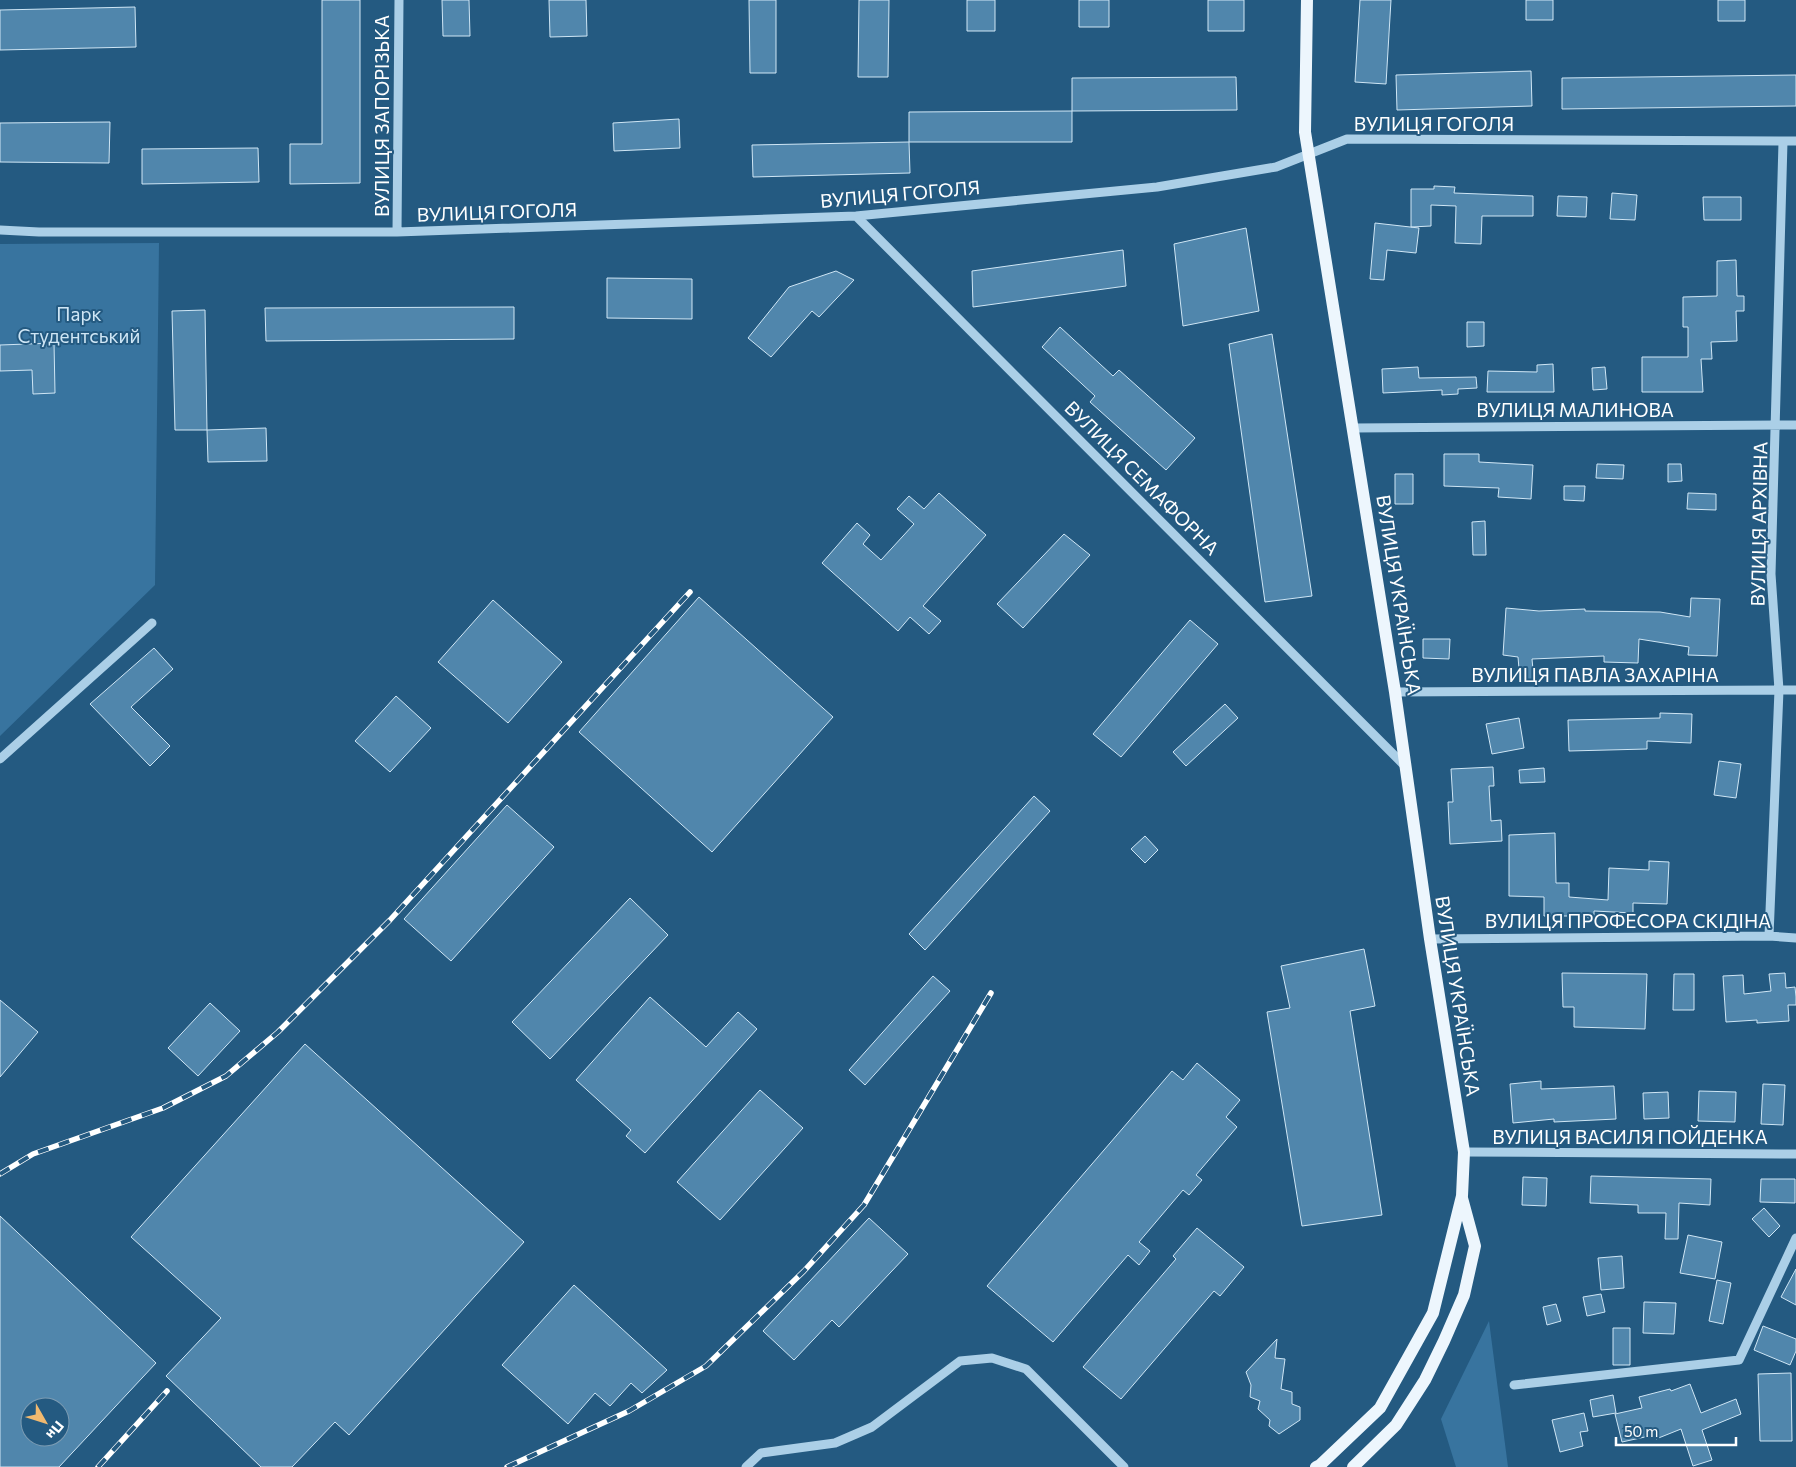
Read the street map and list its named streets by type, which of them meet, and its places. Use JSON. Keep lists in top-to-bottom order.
{
  "streets": {
    "main road": ["ВУЛИЦЯ УКРАЇНСЬКА"],
    "street": [
      "ВУЛИЦЯ ЗАПОРІЗЬКА",
      "ВУЛИЦЯ ГОГОЛЯ",
      "ВУЛИЦЯ МАЛИНОВА",
      "ВУЛИЦЯ СЕМАФОРНА",
      "ВУЛИЦЯ АРХІВНА",
      "ВУЛИЦЯ ПАВЛА ЗАХАРІНА",
      "ВУЛИЦЯ ПРОФЕСОРА СКІДІНА",
      "ВУЛИЦЯ ВАСИЛЯ ПОЙДЕНКА"
    ]
  },
  "crossings": [
    ["ВУЛИЦЯ ЗАПОРІЗЬКА", "ВУЛИЦЯ ГОГОЛЯ"],
    ["ВУЛИЦЯ ГОГОЛЯ", "ВУЛИЦЯ СЕМАФОРНА"],
    ["ВУЛИЦЯ ГОГОЛЯ", "ВУЛИЦЯ АРХІВНА"],
    ["ВУЛИЦЯ ГОГОЛЯ", "ВУЛИЦЯ УКРАЇНСЬКА"],
    ["ВУЛИЦЯ МАЛИНОВА", "ВУЛИЦЯ АРХІВНА"],
    ["ВУЛИЦЯ МАЛИНОВА", "ВУЛИЦЯ УКРАЇНСЬКА"],
    ["ВУЛИЦЯ СЕМАФОРНА", "ВУЛИЦЯ УКРАЇНСЬКА"],
    ["ВУЛИЦЯ АРХІВНА", "ВУЛИЦЯ ПАВЛА ЗАХАРІНА"],
    ["ВУЛИЦЯ АРХІВНА", "ВУЛИЦЯ ПРОФЕСОРА СКІДІНА"],
    ["ВУЛИЦЯ УКРАЇНСЬКА", "ВУЛИЦЯ ПАВЛА ЗАХАРІНА"],
    ["ВУЛИЦЯ УКРАЇНСЬКА", "ВУЛИЦЯ ПРОФЕСОРА СКІДІНА"],
    ["ВУЛИЦЯ УКРАЇНСЬКА", "ВУЛИЦЯ ВАСИЛЯ ПОЙДЕНКА"]
  ],
  "parks": ["Парк Студентський"],
  "scale_bar": "50 m",
  "north": "bottom right"
}
